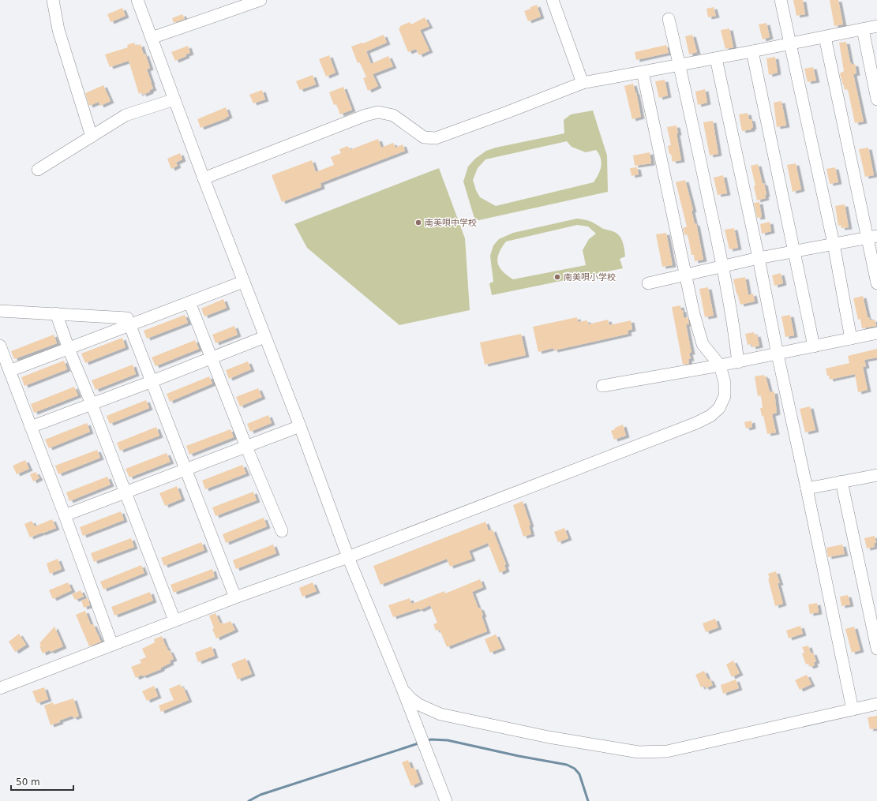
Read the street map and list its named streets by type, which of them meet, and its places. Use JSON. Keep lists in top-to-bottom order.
{
  "places": ["南美唄中学校", "南美唄小学校"],
  "scale_bar": "50 m"
}
